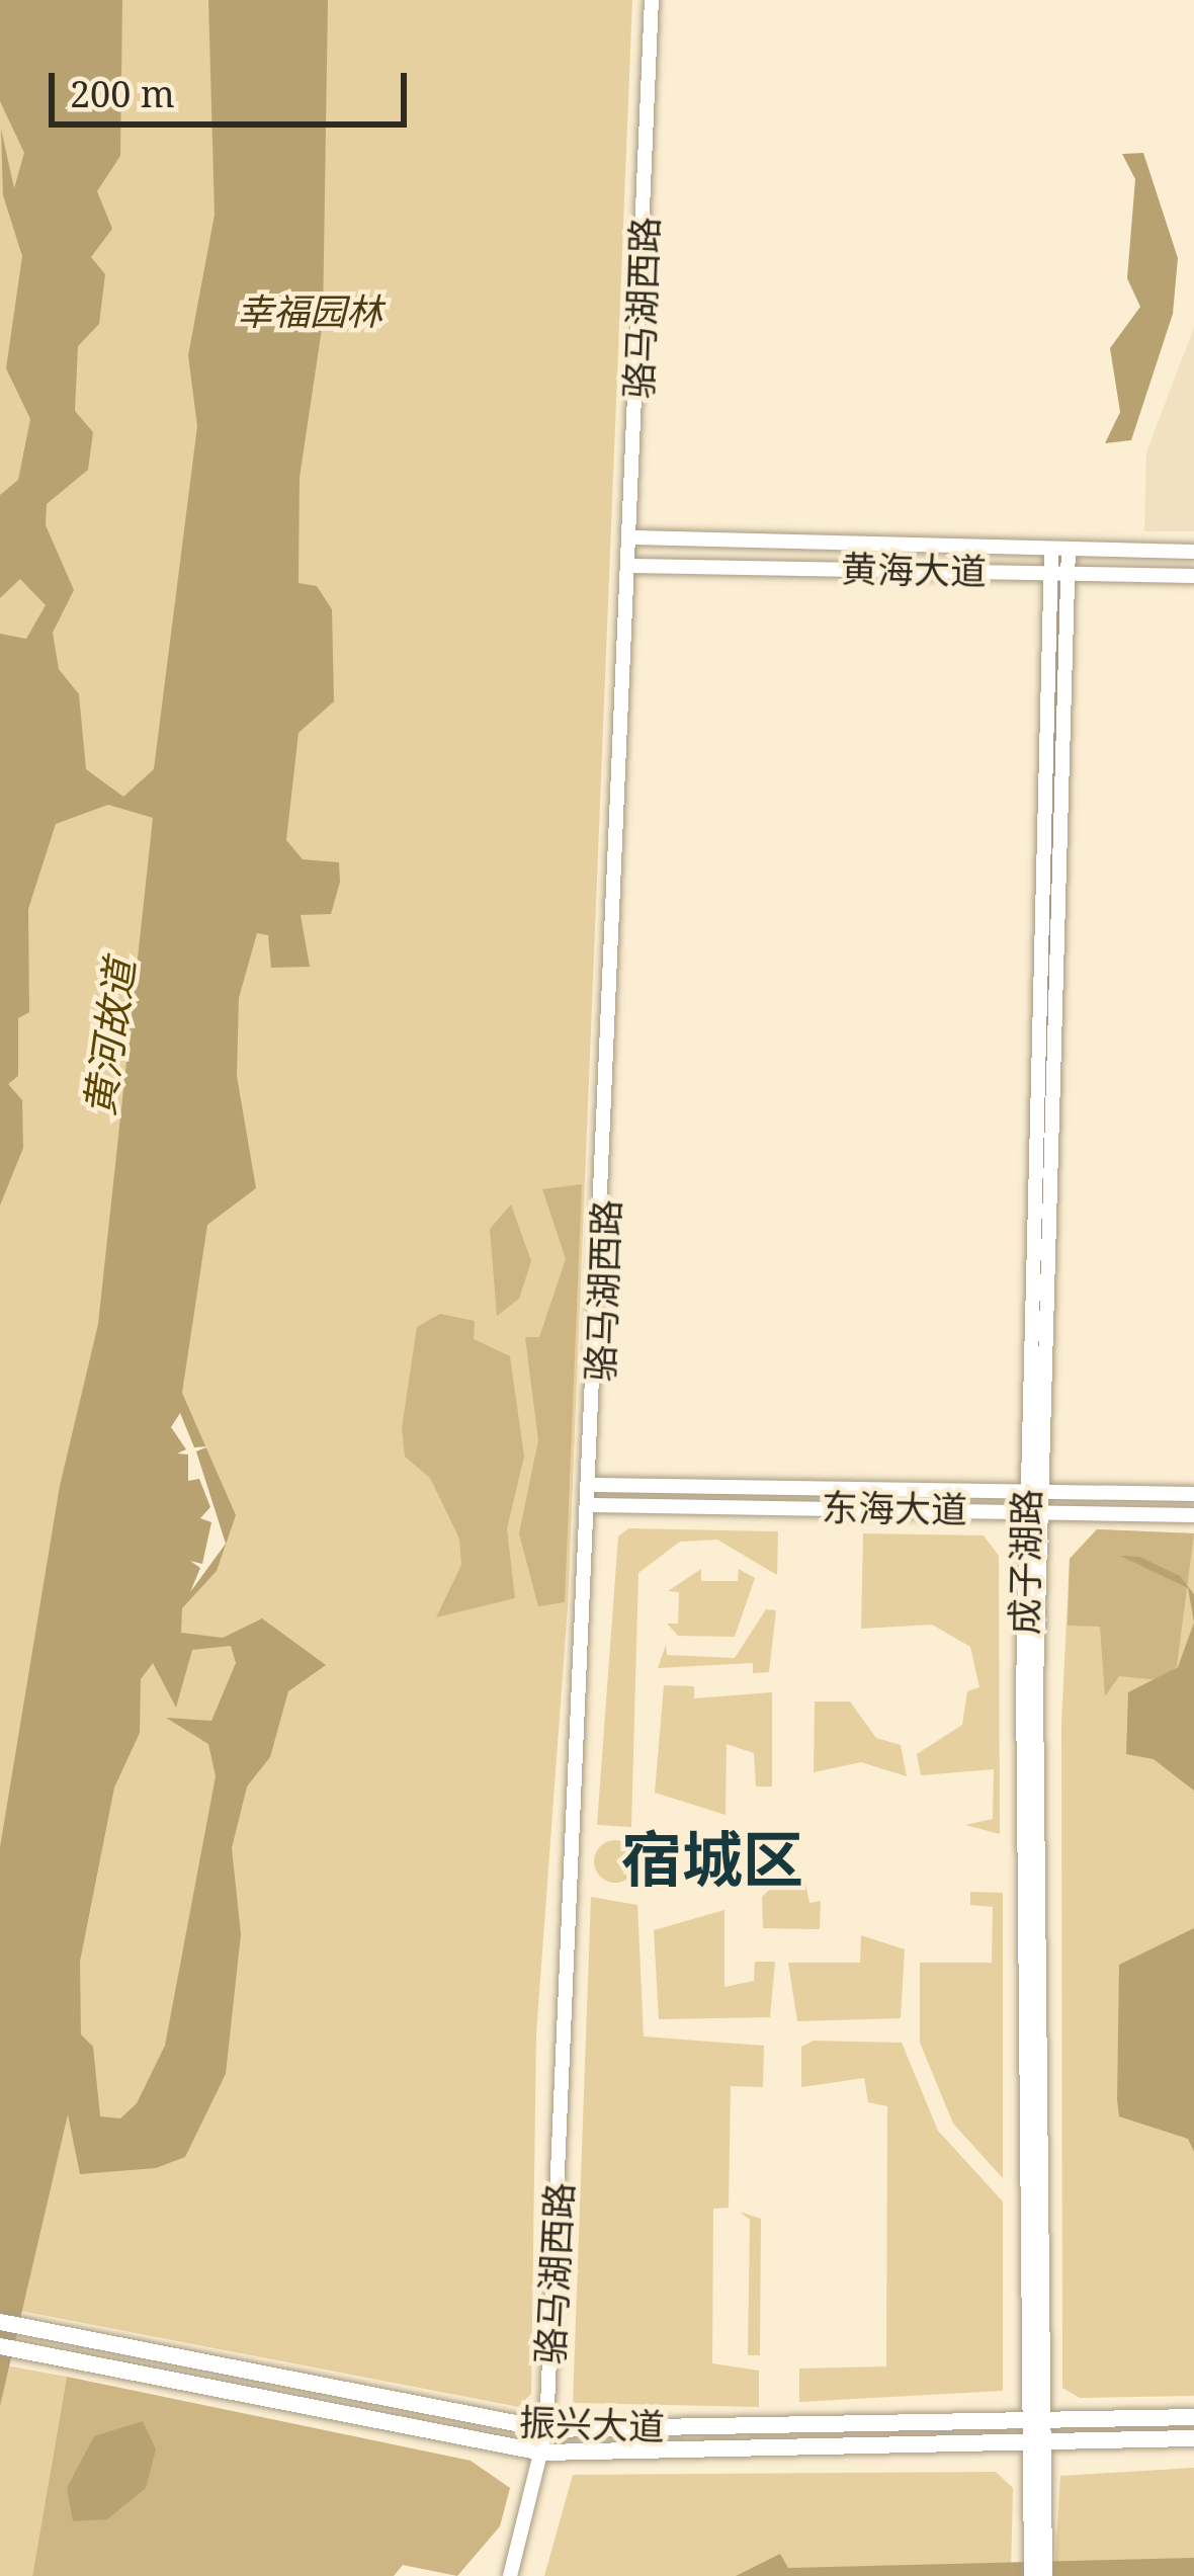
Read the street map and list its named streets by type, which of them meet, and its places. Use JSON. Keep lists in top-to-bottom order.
{
  "streets": {
    "main road": ["振兴大道"],
    "street": [
      "骆马湖西路",
      "黄海大道",
      "东海大道",
      "成子湖路"
    ]
  },
  "crossings": [
    ["骆马湖西路", "黄海大道"],
    ["骆马湖西路", "东海大道"],
    ["骆马湖西路", "振兴大道"],
    ["黄海大道", "成子湖路"],
    ["东海大道", "成子湖路"],
    ["成子湖路", "振兴大道"]
  ],
  "districts": ["宿城区"],
  "water": ["黄河故道"],
  "parks": ["幸福园林"],
  "scale_bar": "200 m"
}
